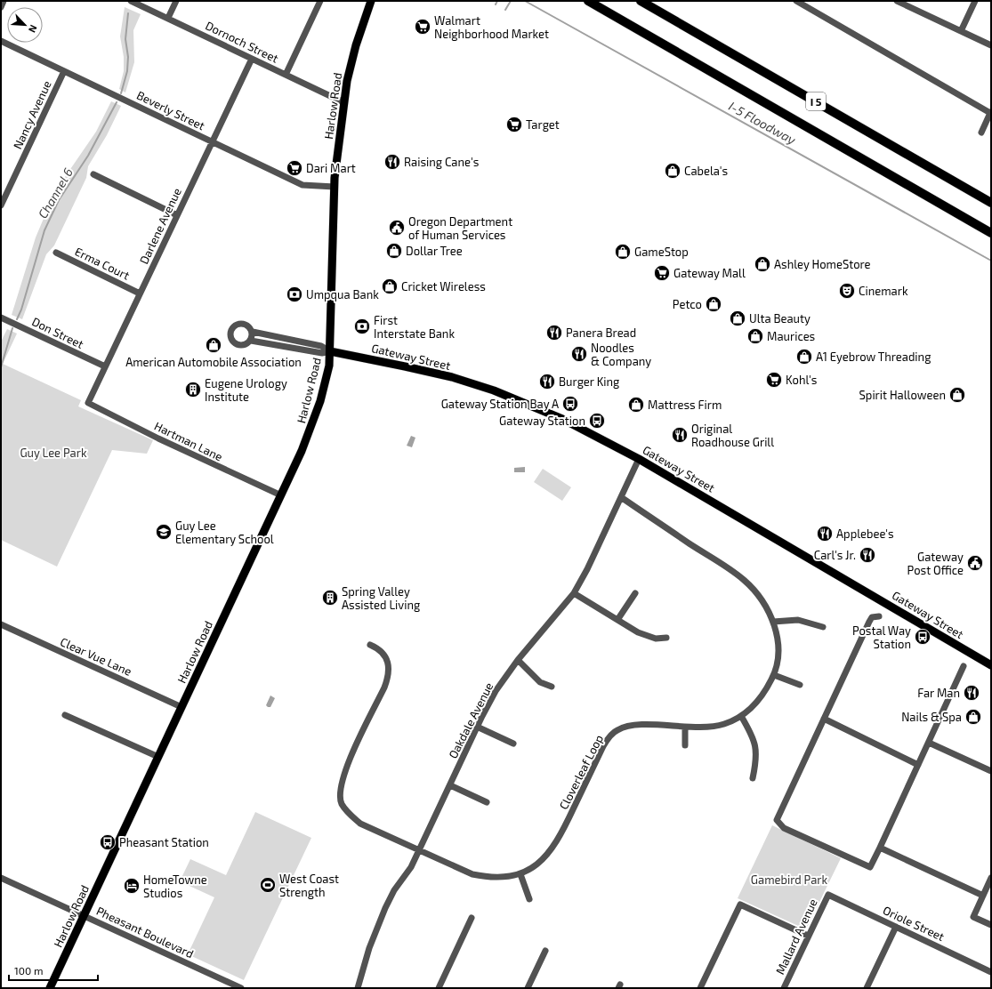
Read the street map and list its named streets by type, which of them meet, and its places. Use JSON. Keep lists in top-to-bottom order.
{
  "streets": {
    "highway": ["I 5"],
    "main road": ["Harlow Road", "Gateway Street"],
    "street": [
      "Dornoch Street",
      "Beverly Street",
      "Nancy Avenue",
      "Darlene Avenue",
      "Erma Court",
      "Don Street",
      "Hartman Lane",
      "Clear Vue Lane",
      "Oakdale Avenue",
      "Cloverleaf Loop",
      "Oriole Street",
      "Pheasant Boulevard",
      "Mallard Avenue"
    ]
  },
  "crossings": [
    ["Dornoch Street", "Harlow Road"],
    ["Dornoch Street", "Darlene Avenue"],
    ["Harlow Road", "Beverly Street"],
    ["Harlow Road", "Gateway Street"],
    ["Harlow Road", "Hartman Lane"],
    ["Harlow Road", "Clear Vue Lane"],
    ["Harlow Road", "Pheasant Boulevard"],
    ["Beverly Street", "Nancy Avenue"],
    ["Beverly Street", "Darlene Avenue"],
    ["Darlene Avenue", "Erma Court"],
    ["Darlene Avenue", "Don Street"],
    ["Darlene Avenue", "Hartman Lane"],
    ["Gateway Street", "Oakdale Avenue"],
    ["Oakdale Avenue", "Cloverleaf Loop"],
    ["Oriole Street", "Mallard Avenue"]
  ],
  "water": ["I-5 Floodway", "Channel 6"],
  "parks": ["Guy Lee Park", "Gamebird Park"],
  "places": {
    "supermarket": [
      "Walmart Neighborhood Market",
      "Target",
      "Dari Mart",
      "Gateway Mall",
      "Kohl's"
    ],
    "restaurant": [
      "Raising Cane's",
      "Panera Bread",
      "Noodles & Company",
      "Burger King",
      "Original Roadhouse Grill",
      "Applebee's",
      "Carl's Jr.",
      "Far Man"
    ],
    "shop": [
      "Cabela's",
      "Dollar Tree",
      "GameStop",
      "Ashley HomeStore",
      "Cricket Wireless",
      "Petco",
      "Ulta Beauty",
      "Maurices",
      "American Automobile Association",
      "A1 Eyebrow Threading",
      "Spirit Halloween",
      "Mattress Firm",
      "Nails & Spa"
    ],
    "public building": ["Oregon Department of Human Services", "Gateway Post Office"],
    "theatre": ["Cinemark"],
    "bank": ["Umpqua Bank", "First Interstate Bank"],
    "building": ["Eugene Urology Institute", "Spring Valley Assisted Living"],
    "bus stop": [
      "Gateway Station Bay A",
      "Gateway Station",
      "Postal Way Station",
      "Pheasant Station"
    ],
    "school or university": ["Guy Lee Elementary School"],
    "sports": ["West Coast Strength"],
    "hotel": ["HomeTowne Studios"]
  },
  "scale_bar": "100 m",
  "north": "bottom right"
}
